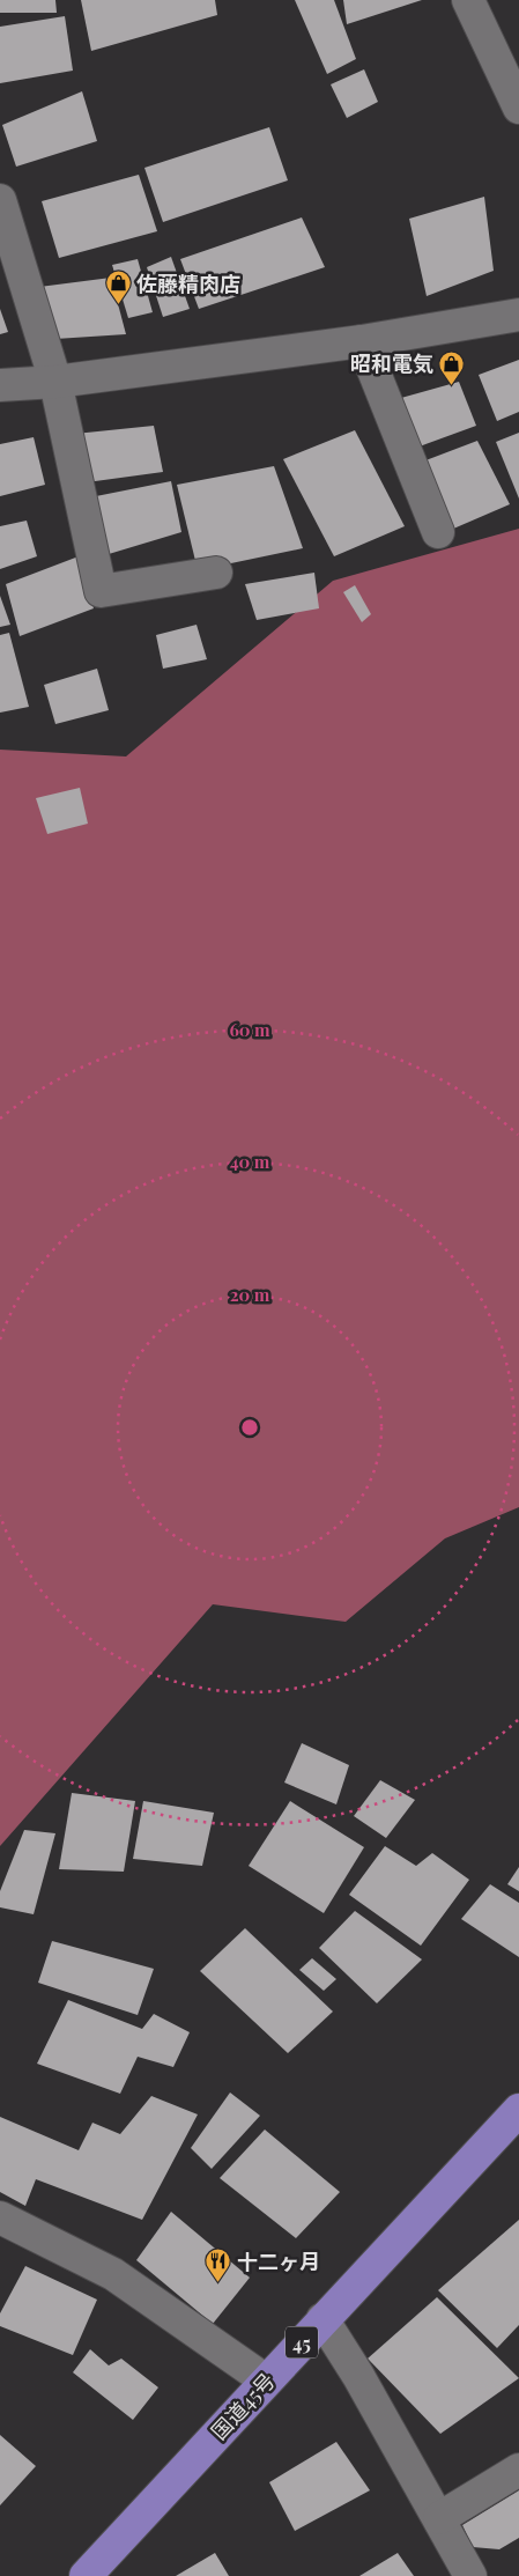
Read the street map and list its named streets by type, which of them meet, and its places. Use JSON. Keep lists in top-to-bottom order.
{
  "streets": {
    "highway": ["45", "国道45号"]
  },
  "places": {
    "shop": ["佐藤精肉店", "昭和電気"],
    "restaurant": ["十二ヶ月"]
  },
  "rings": ["60 m", "40 m", "20 m"]
}
